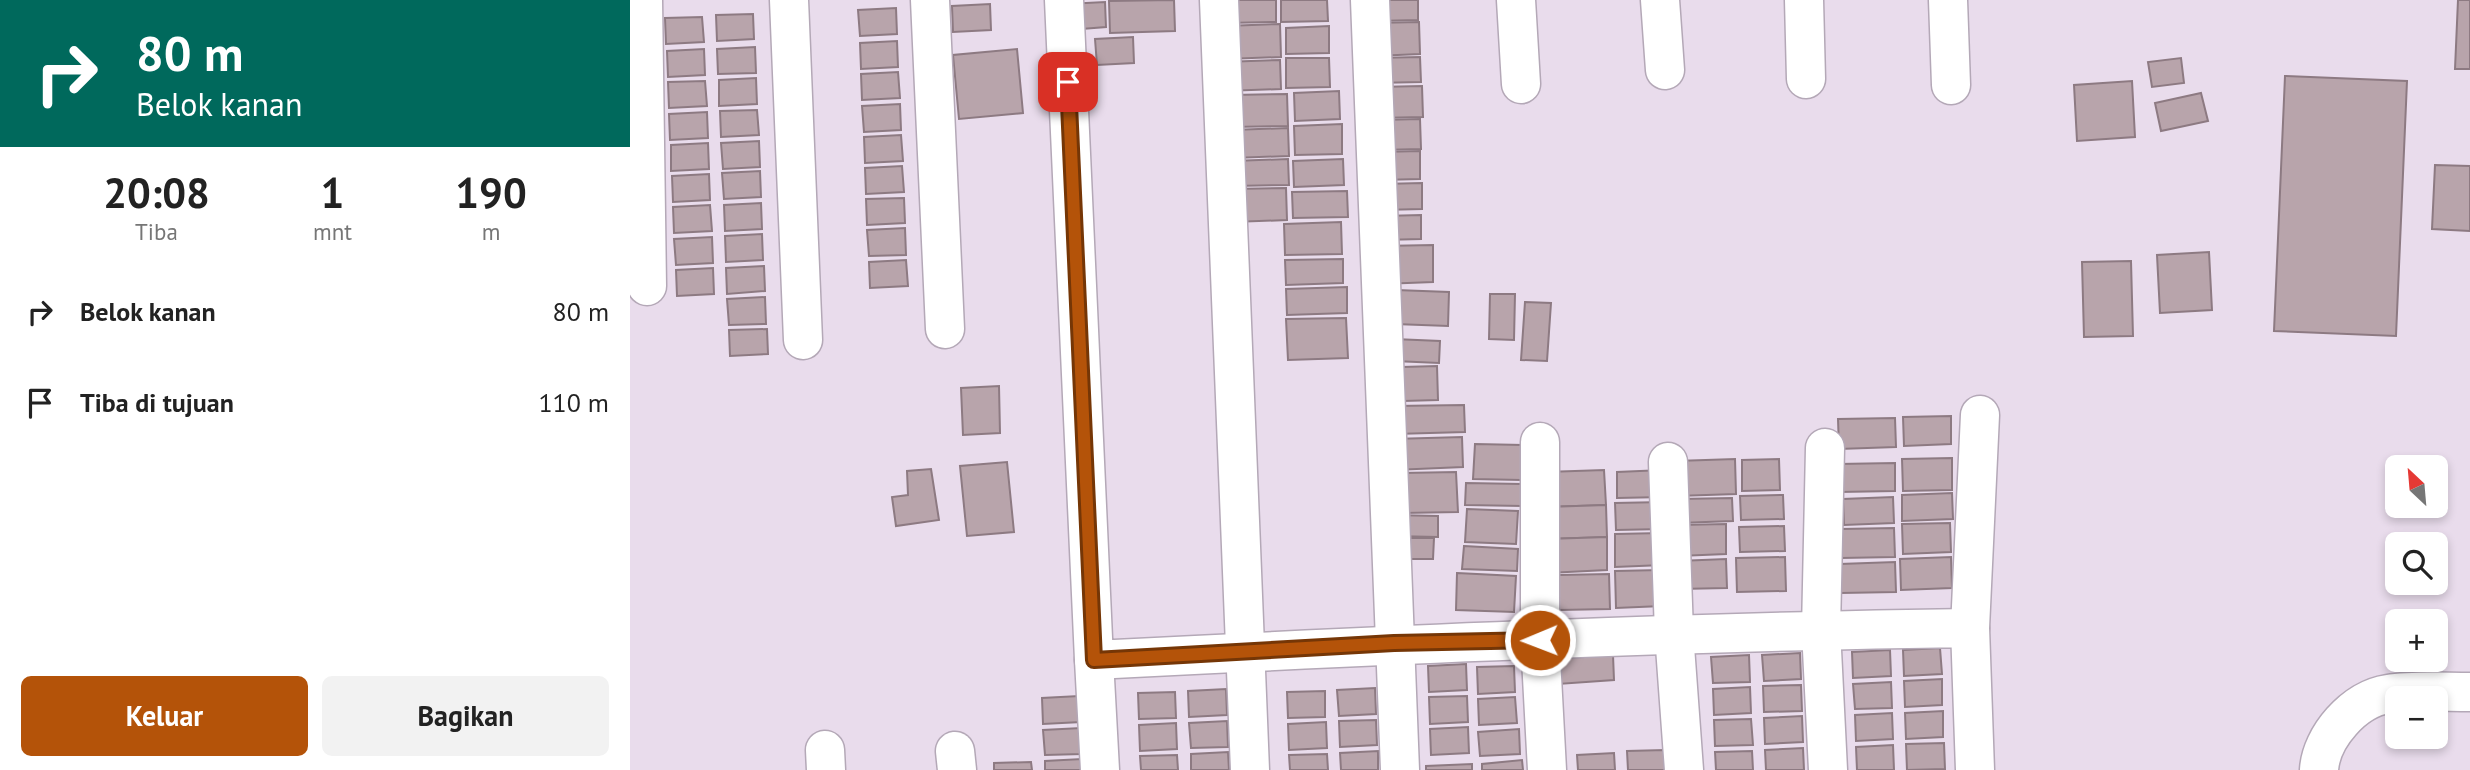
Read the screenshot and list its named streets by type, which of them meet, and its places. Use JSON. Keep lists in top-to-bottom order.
{
  "north": "top left",
  "page": {
    "turn": ["80 m", "Belok kanan"],
    "eta": [
      "20:08",
      "Tiba",
      "1",
      "mnt",
      "190",
      "m"
    ],
    "list": [
      {
        "name": "Belok kanan",
        "value": "80 m"
      },
      {
        "name": "Tiba di tujuan",
        "value": "110 m"
      }
    ],
    "map_buttons": ["+", "−"],
    "buttons": ["Keluar", "Bagikan"]
  }
}
